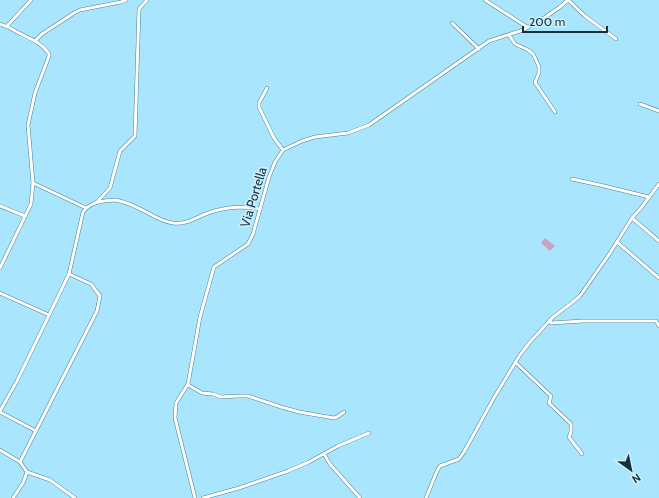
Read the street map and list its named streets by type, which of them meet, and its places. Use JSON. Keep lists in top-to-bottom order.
{
  "streets": {
    "street": ["Via Portella"]
  },
  "scale_bar": "200 m",
  "north": "bottom right"
}
